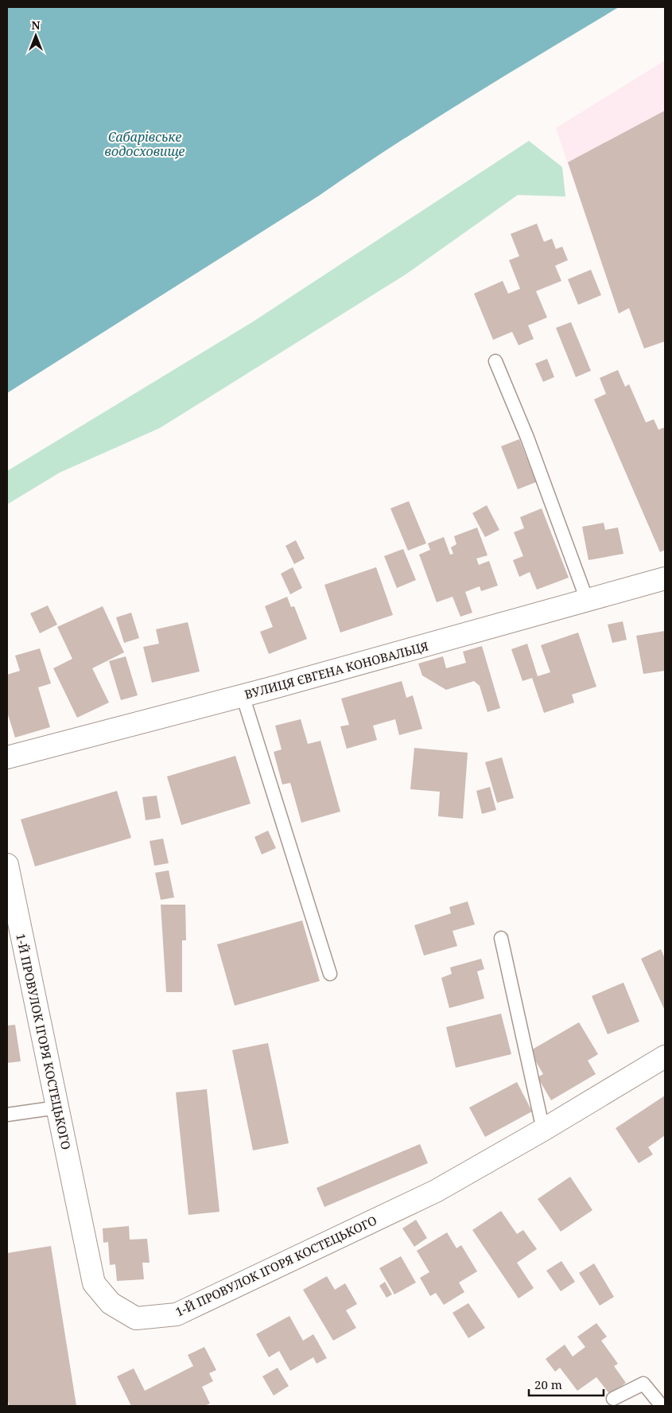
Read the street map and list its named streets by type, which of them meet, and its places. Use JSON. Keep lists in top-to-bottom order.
{
  "streets": {
    "street": ["ВУЛИЦЯ ЄВГЕНА КОНОВАЛЬЦЯ", "1-Й ПРОВУЛОК ІГОРЯ КОСТЕЦЬКОГО"]
  },
  "water": ["Сабарівське водосховище"],
  "scale_bar": "20 m",
  "north": "top"
}
